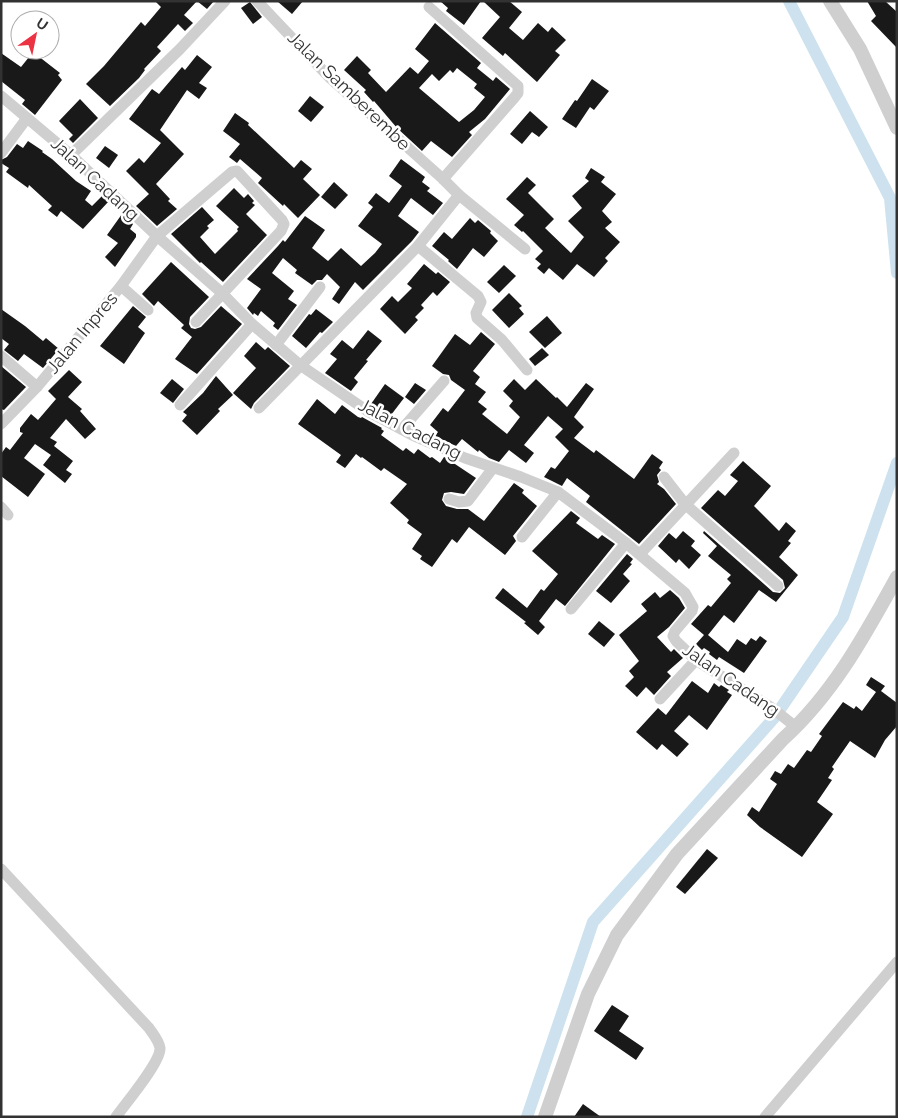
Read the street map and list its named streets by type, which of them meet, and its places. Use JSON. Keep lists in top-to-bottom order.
{
  "streets": {
    "street": ["Jalan Samberembe", "Jalan Cadang", "Jalan Inpres"]
  },
  "crossings": [
    ["Jalan Cadang", "Jalan Inpres"]
  ],
  "north": "top right"
}
